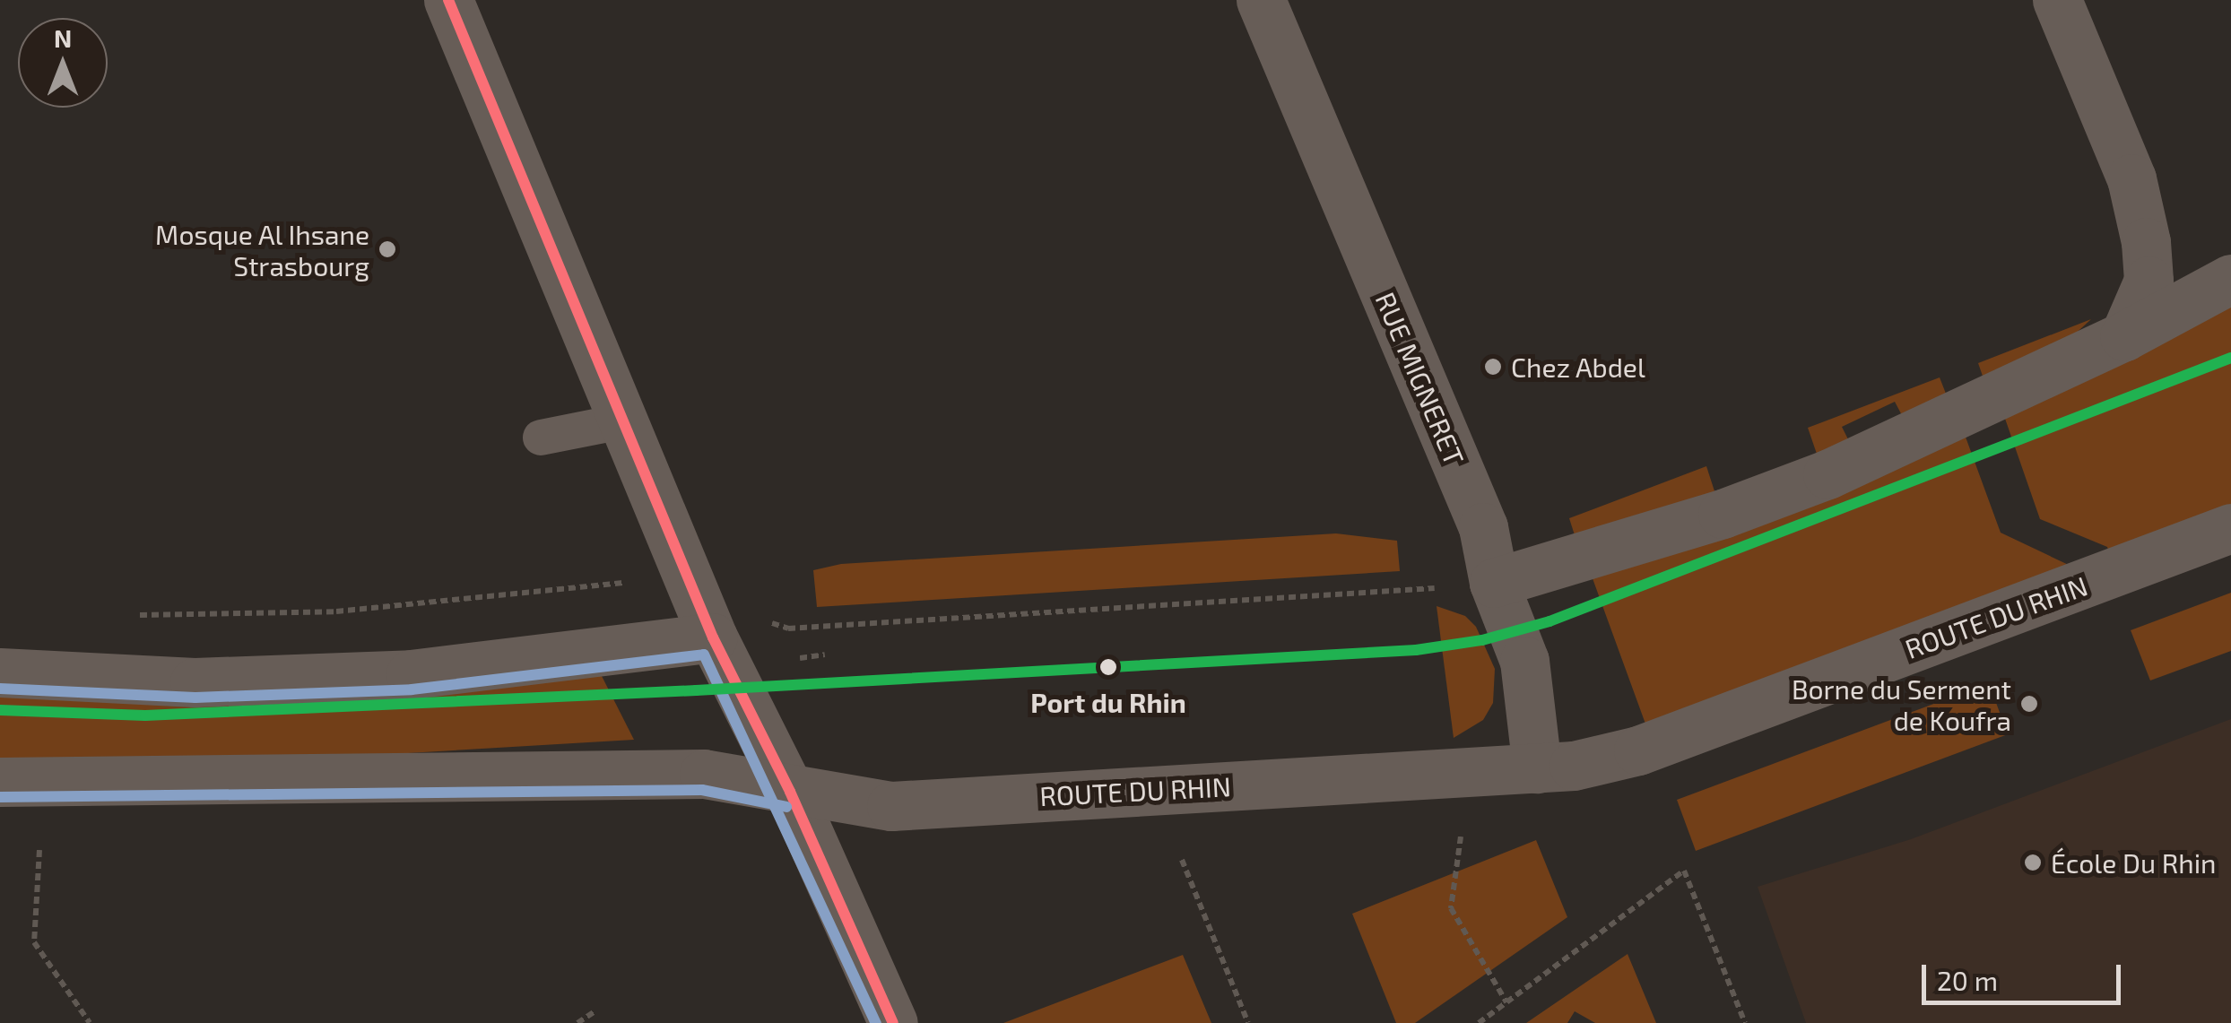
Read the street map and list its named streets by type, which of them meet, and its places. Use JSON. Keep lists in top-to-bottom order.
{
  "streets": {
    "street": ["RUE MIGNERET", "ROUTE DU RHIN"]
  },
  "crossings": [
    ["RUE MIGNERET", "ROUTE DU RHIN"]
  ],
  "places": [
    "Mosque Al Ihsane Strasbourg",
    "Chez Abdel",
    "Port du Rhin",
    "Borne du Serment de Koufra",
    "École Du Rhin"
  ],
  "scale_bar": "20 m",
  "north": "top"
}
